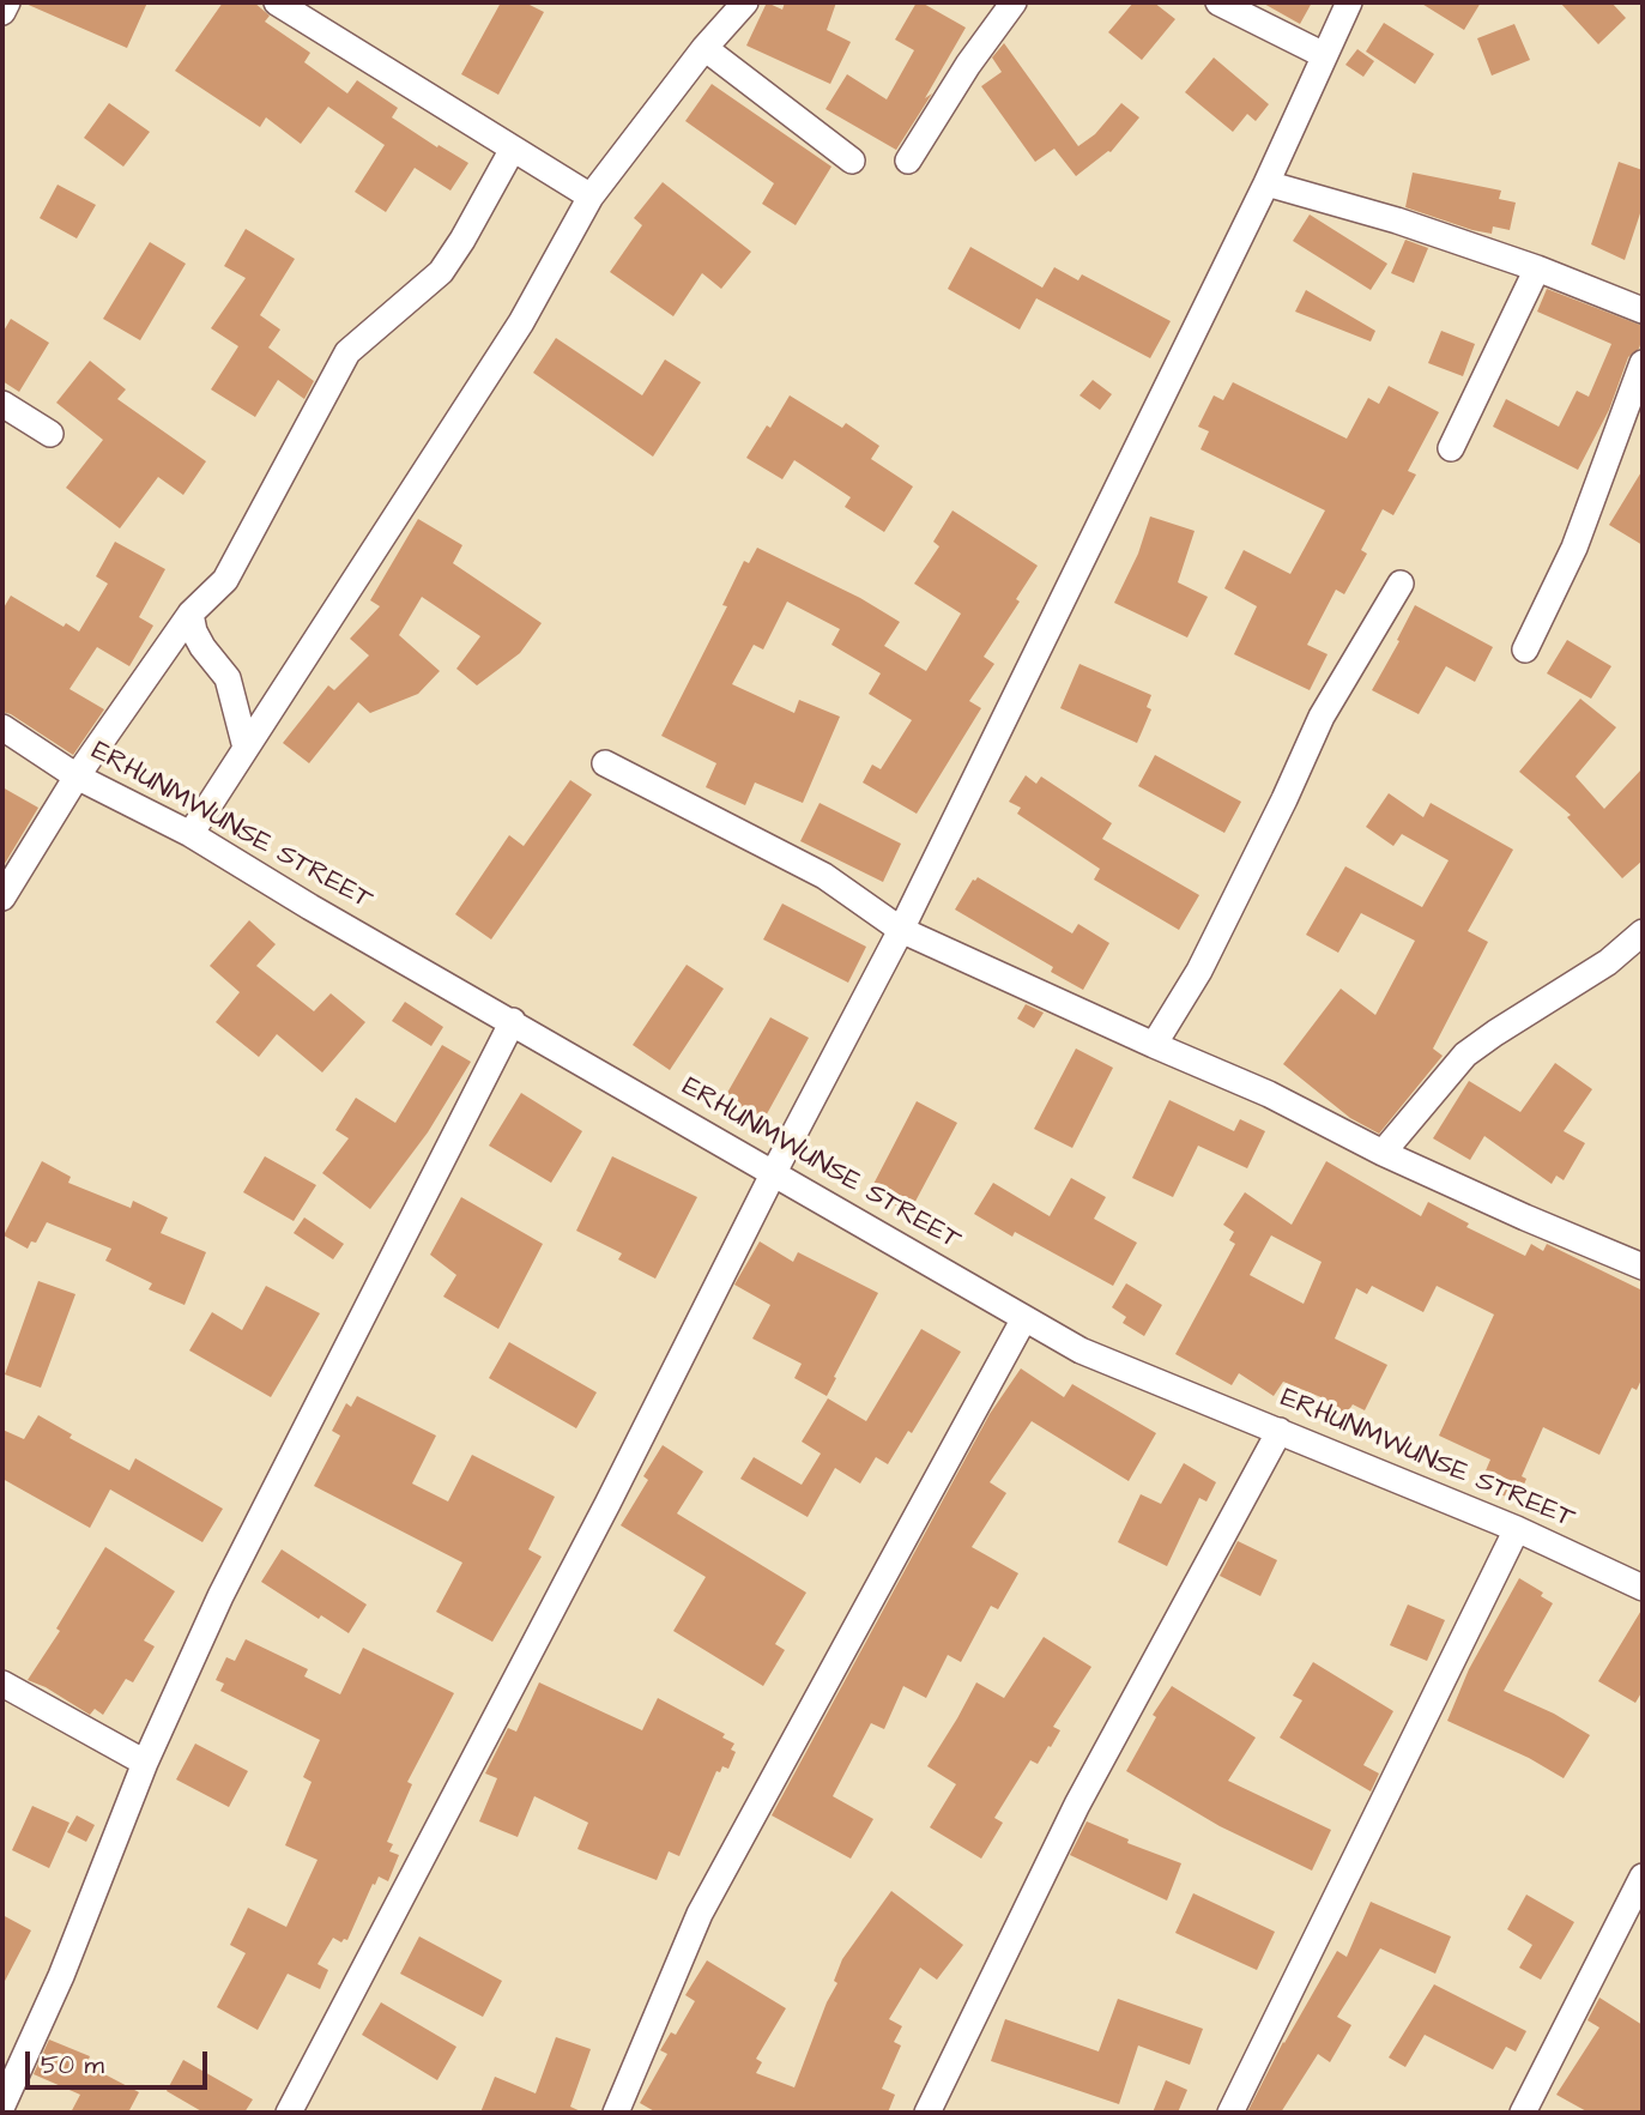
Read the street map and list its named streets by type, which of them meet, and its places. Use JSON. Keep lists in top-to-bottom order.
{
  "streets": {
    "street": ["ERHUNMWUNSE STREET"]
  },
  "scale_bar": "50 m"
}
